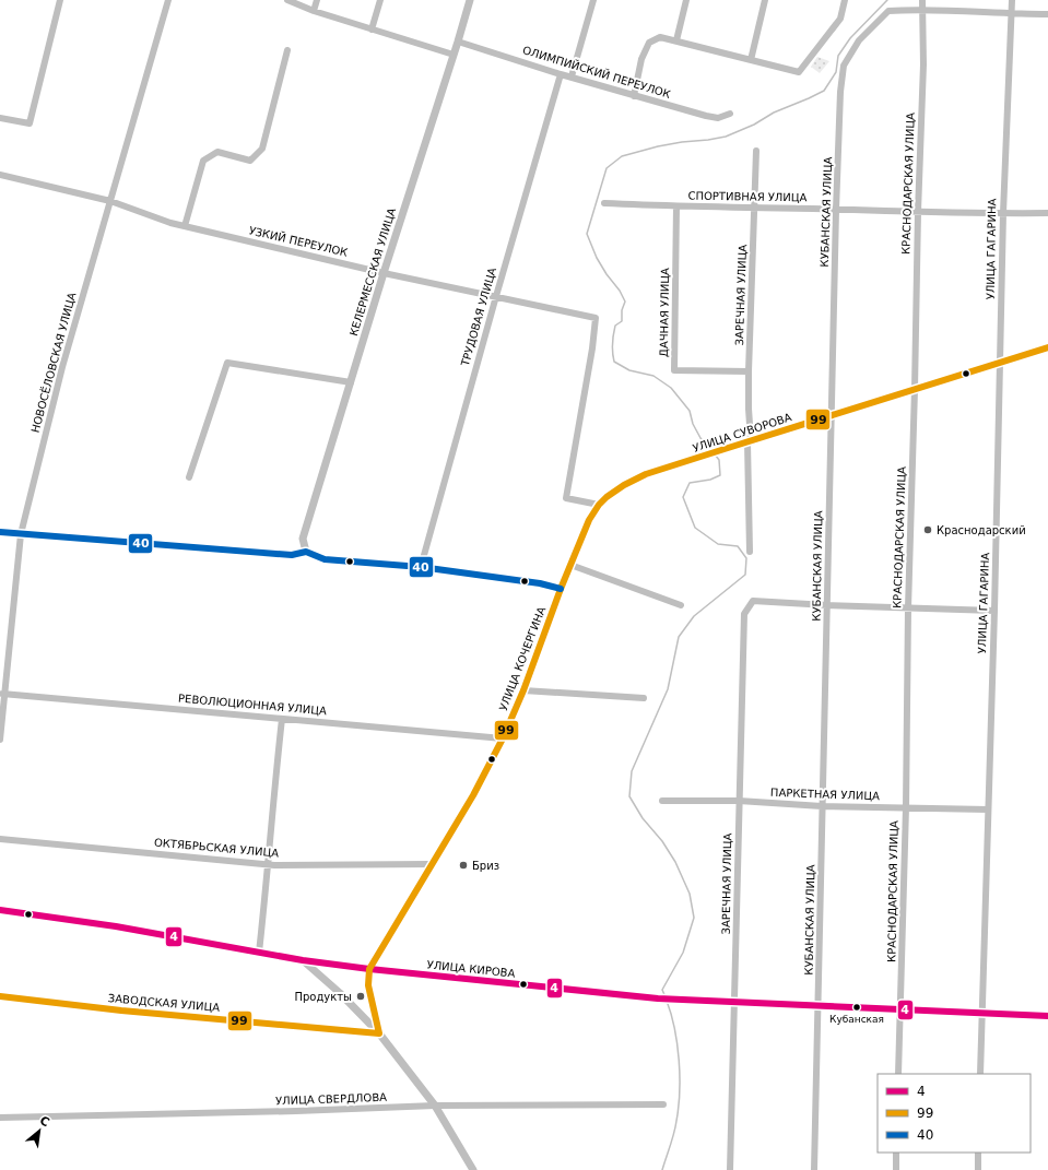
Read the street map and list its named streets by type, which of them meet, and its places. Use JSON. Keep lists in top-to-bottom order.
{
  "streets": {
    "street": [
      "ОЛИМПИЙСКИЙ ПЕРЕУЛОК",
      "КРАСНОДАРСКАЯ УЛИЦА",
      "СПОРТИВНАЯ УЛИЦА",
      "КУБАНСКАЯ УЛИЦА",
      "УЗКИЙ ПЕРЕУЛОК",
      "УЛИЦА ГАГАРИНА",
      "КЕЛЕРМЕССКАЯ УЛИЦА",
      "ЗАРЕЧНАЯ УЛИЦА",
      "ДАЧНАЯ УЛИЦА",
      "ТРУДОВАЯ УЛИЦА",
      "НОВОСЁЛОВСКАЯ УЛИЦА",
      "УЛИЦА СУВОРОВА",
      "УЛИЦА КОЧЕРГИНА",
      "РЕВОЛЮЦИОННАЯ УЛИЦА",
      "ПАРКЕТНАЯ УЛИЦА",
      "ОКТЯБРЬСКАЯ УЛИЦА",
      "УЛИЦА КИРОВА",
      "ЗАВОДСКАЯ УЛИЦА",
      "УЛИЦА СВЕРДЛОВА"
    ]
  },
  "crossings": [
    ["ОЛИМПИЙСКИЙ ПЕРЕУЛОК", "КЕЛЕРМЕССКАЯ УЛИЦА"],
    ["ОЛИМПИЙСКИЙ ПЕРЕУЛОК", "ТРУДОВАЯ УЛИЦА"],
    ["КРАСНОДАРСКАЯ УЛИЦА", "СПОРТИВНАЯ УЛИЦА"],
    ["КРАСНОДАРСКАЯ УЛИЦА", "КУБАНСКАЯ УЛИЦА"],
    ["КРАСНОДАРСКАЯ УЛИЦА", "УЛИЦА СУВОРОВА"],
    ["КРАСНОДАРСКАЯ УЛИЦА", "ПАРКЕТНАЯ УЛИЦА"],
    ["КРАСНОДАРСКАЯ УЛИЦА", "УЛИЦА КИРОВА"],
    ["СПОРТИВНАЯ УЛИЦА", "КУБАНСКАЯ УЛИЦА"],
    ["СПОРТИВНАЯ УЛИЦА", "УЛИЦА ГАГАРИНА"],
    ["СПОРТИВНАЯ УЛИЦА", "ЗАРЕЧНАЯ УЛИЦА"],
    ["СПОРТИВНАЯ УЛИЦА", "ДАЧНАЯ УЛИЦА"],
    ["КУБАНСКАЯ УЛИЦА", "УЛИЦА ГАГАРИНА"],
    ["КУБАНСКАЯ УЛИЦА", "ЗАРЕЧНАЯ УЛИЦА"],
    ["КУБАНСКАЯ УЛИЦА", "УЛИЦА СУВОРОВА"],
    ["КУБАНСКАЯ УЛИЦА", "ПАРКЕТНАЯ УЛИЦА"],
    ["КУБАНСКАЯ УЛИЦА", "УЛИЦА КИРОВА"],
    ["УЗКИЙ ПЕРЕУЛОК", "КЕЛЕРМЕССКАЯ УЛИЦА"],
    ["УЗКИЙ ПЕРЕУЛОК", "ТРУДОВАЯ УЛИЦА"],
    ["УЗКИЙ ПЕРЕУЛОК", "НОВОСЁЛОВСКАЯ УЛИЦА"],
    ["УЗКИЙ ПЕРЕУЛОК", "УЛИЦА СУВОРОВА"],
    ["УЗКИЙ ПЕРЕУЛОК", "УЛИЦА КОЧЕРГИНА"],
    ["УЛИЦА ГАГАРИНА", "УЛИЦА СУВОРОВА"],
    ["УЛИЦА ГАГАРИНА", "ПАРКЕТНАЯ УЛИЦА"],
    ["УЛИЦА ГАГАРИНА", "УЛИЦА КИРОВА"],
    ["ЗАРЕЧНАЯ УЛИЦА", "ДАЧНАЯ УЛИЦА"],
    ["ЗАРЕЧНАЯ УЛИЦА", "УЛИЦА СУВОРОВА"],
    ["ЗАРЕЧНАЯ УЛИЦА", "ПАРКЕТНАЯ УЛИЦА"],
    ["ЗАРЕЧНАЯ УЛИЦА", "УЛИЦА КИРОВА"],
    ["НОВОСЁЛОВСКАЯ УЛИЦА", "РЕВОЛЮЦИОННАЯ УЛИЦА"],
    ["УЛИЦА СУВОРОВА", "УЛИЦА КОЧЕРГИНА"],
    ["УЛИЦА КОЧЕРГИНА", "РЕВОЛЮЦИОННАЯ УЛИЦА"],
    ["УЛИЦА КОЧЕРГИНА", "ОКТЯБРЬСКАЯ УЛИЦА"],
    ["УЛИЦА КОЧЕРГИНА", "УЛИЦА КИРОВА"]
  ],
  "places": [
    "Краснодарский",
    "Бриз",
    "Продукты",
    "Кубанская"
  ],
  "lines": ["transit line 99", "transit line 40", "transit line 4"],
  "legend": ["4", "99", "40"],
  "north": "top right"
}
